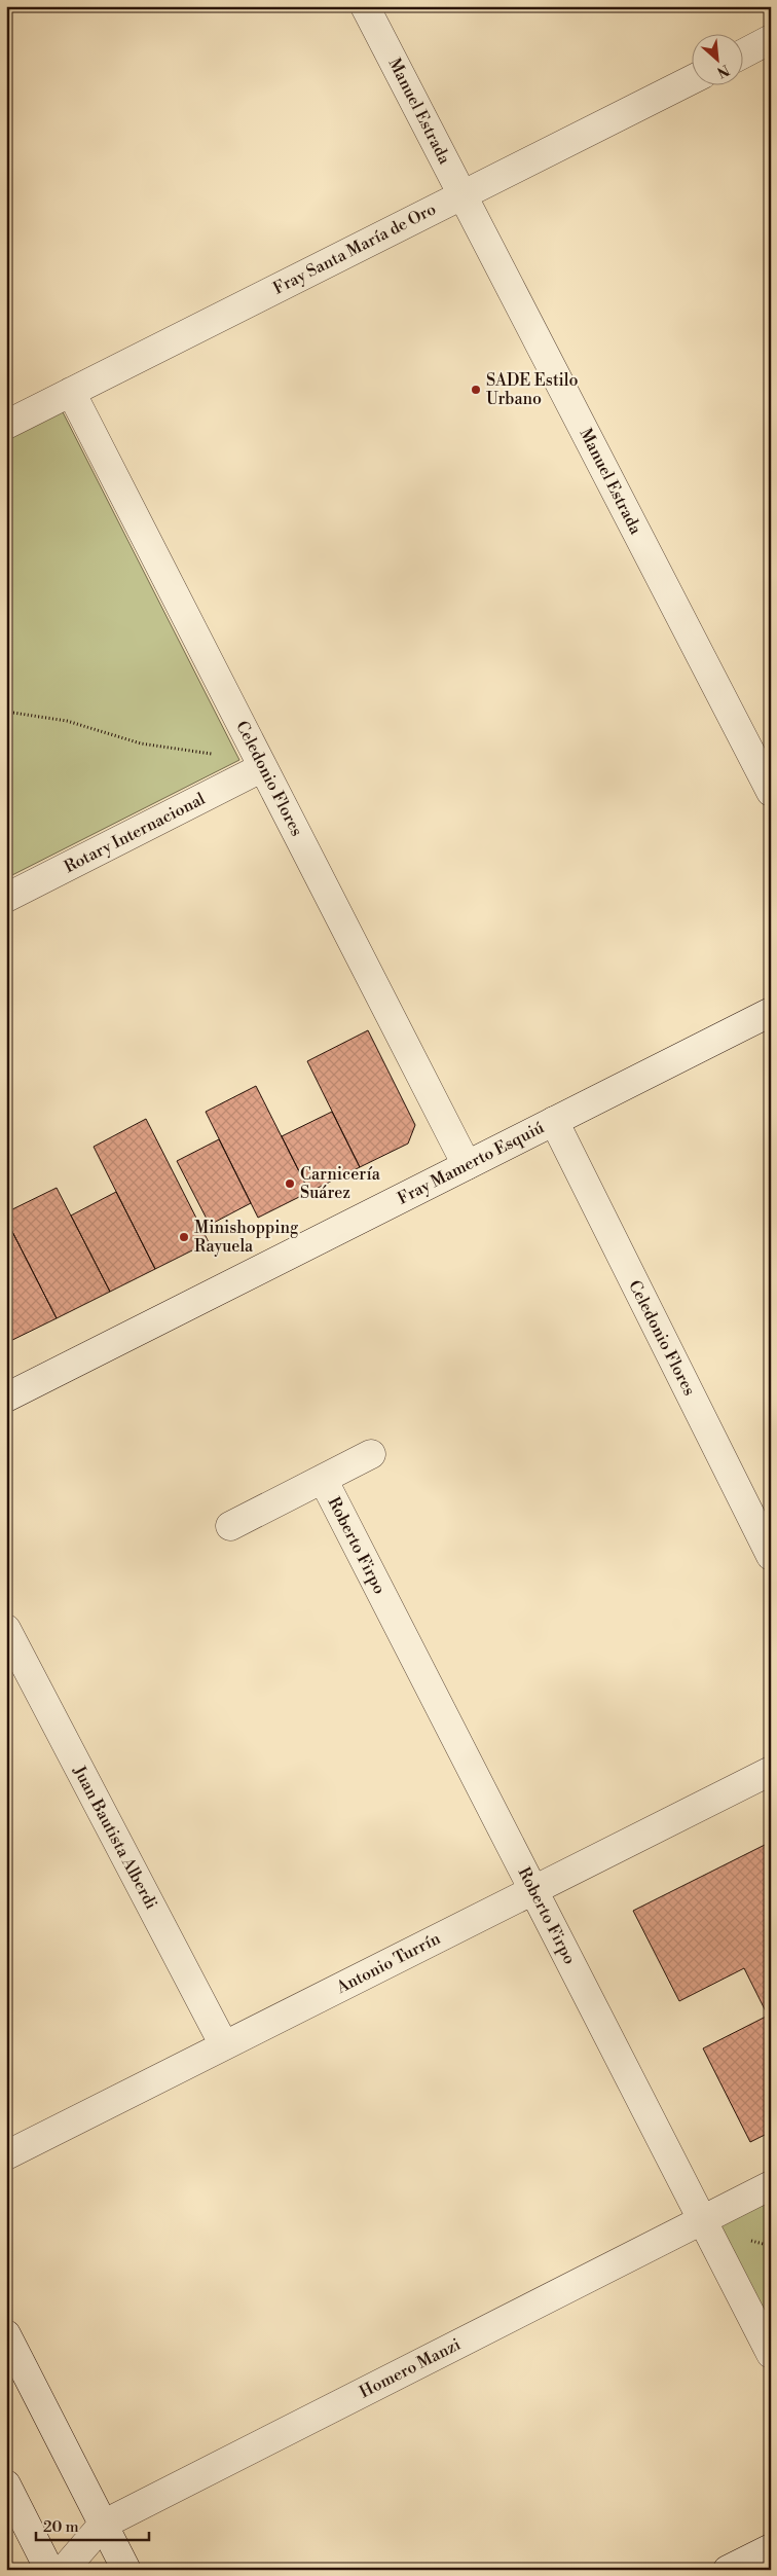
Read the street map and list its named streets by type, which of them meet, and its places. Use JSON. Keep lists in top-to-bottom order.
{
  "streets": {
    "street": [
      "Manuel Estrada",
      "Fray Santa María de Oro",
      "Celedonio Flores",
      "Rotary Internacional",
      "Fray Mamerto Esquiú",
      "Roberto Firpo",
      "Juan Bautista Alberdi",
      "Antonio Turrín",
      "Homero Manzi"
    ]
  },
  "crossings": [
    ["Manuel Estrada", "Fray Santa María de Oro"],
    ["Fray Santa María de Oro", "Celedonio Flores"],
    ["Celedonio Flores", "Rotary Internacional"],
    ["Celedonio Flores", "Fray Mamerto Esquiú"],
    ["Roberto Firpo", "Antonio Turrín"],
    ["Roberto Firpo", "Homero Manzi"],
    ["Juan Bautista Alberdi", "Antonio Turrín"]
  ],
  "places": ["SADE Estilo Urbano", "Carnicería Suárez", "Minishopping Rayuela"],
  "scale_bar": "20 m",
  "north": "bottom right"
}
